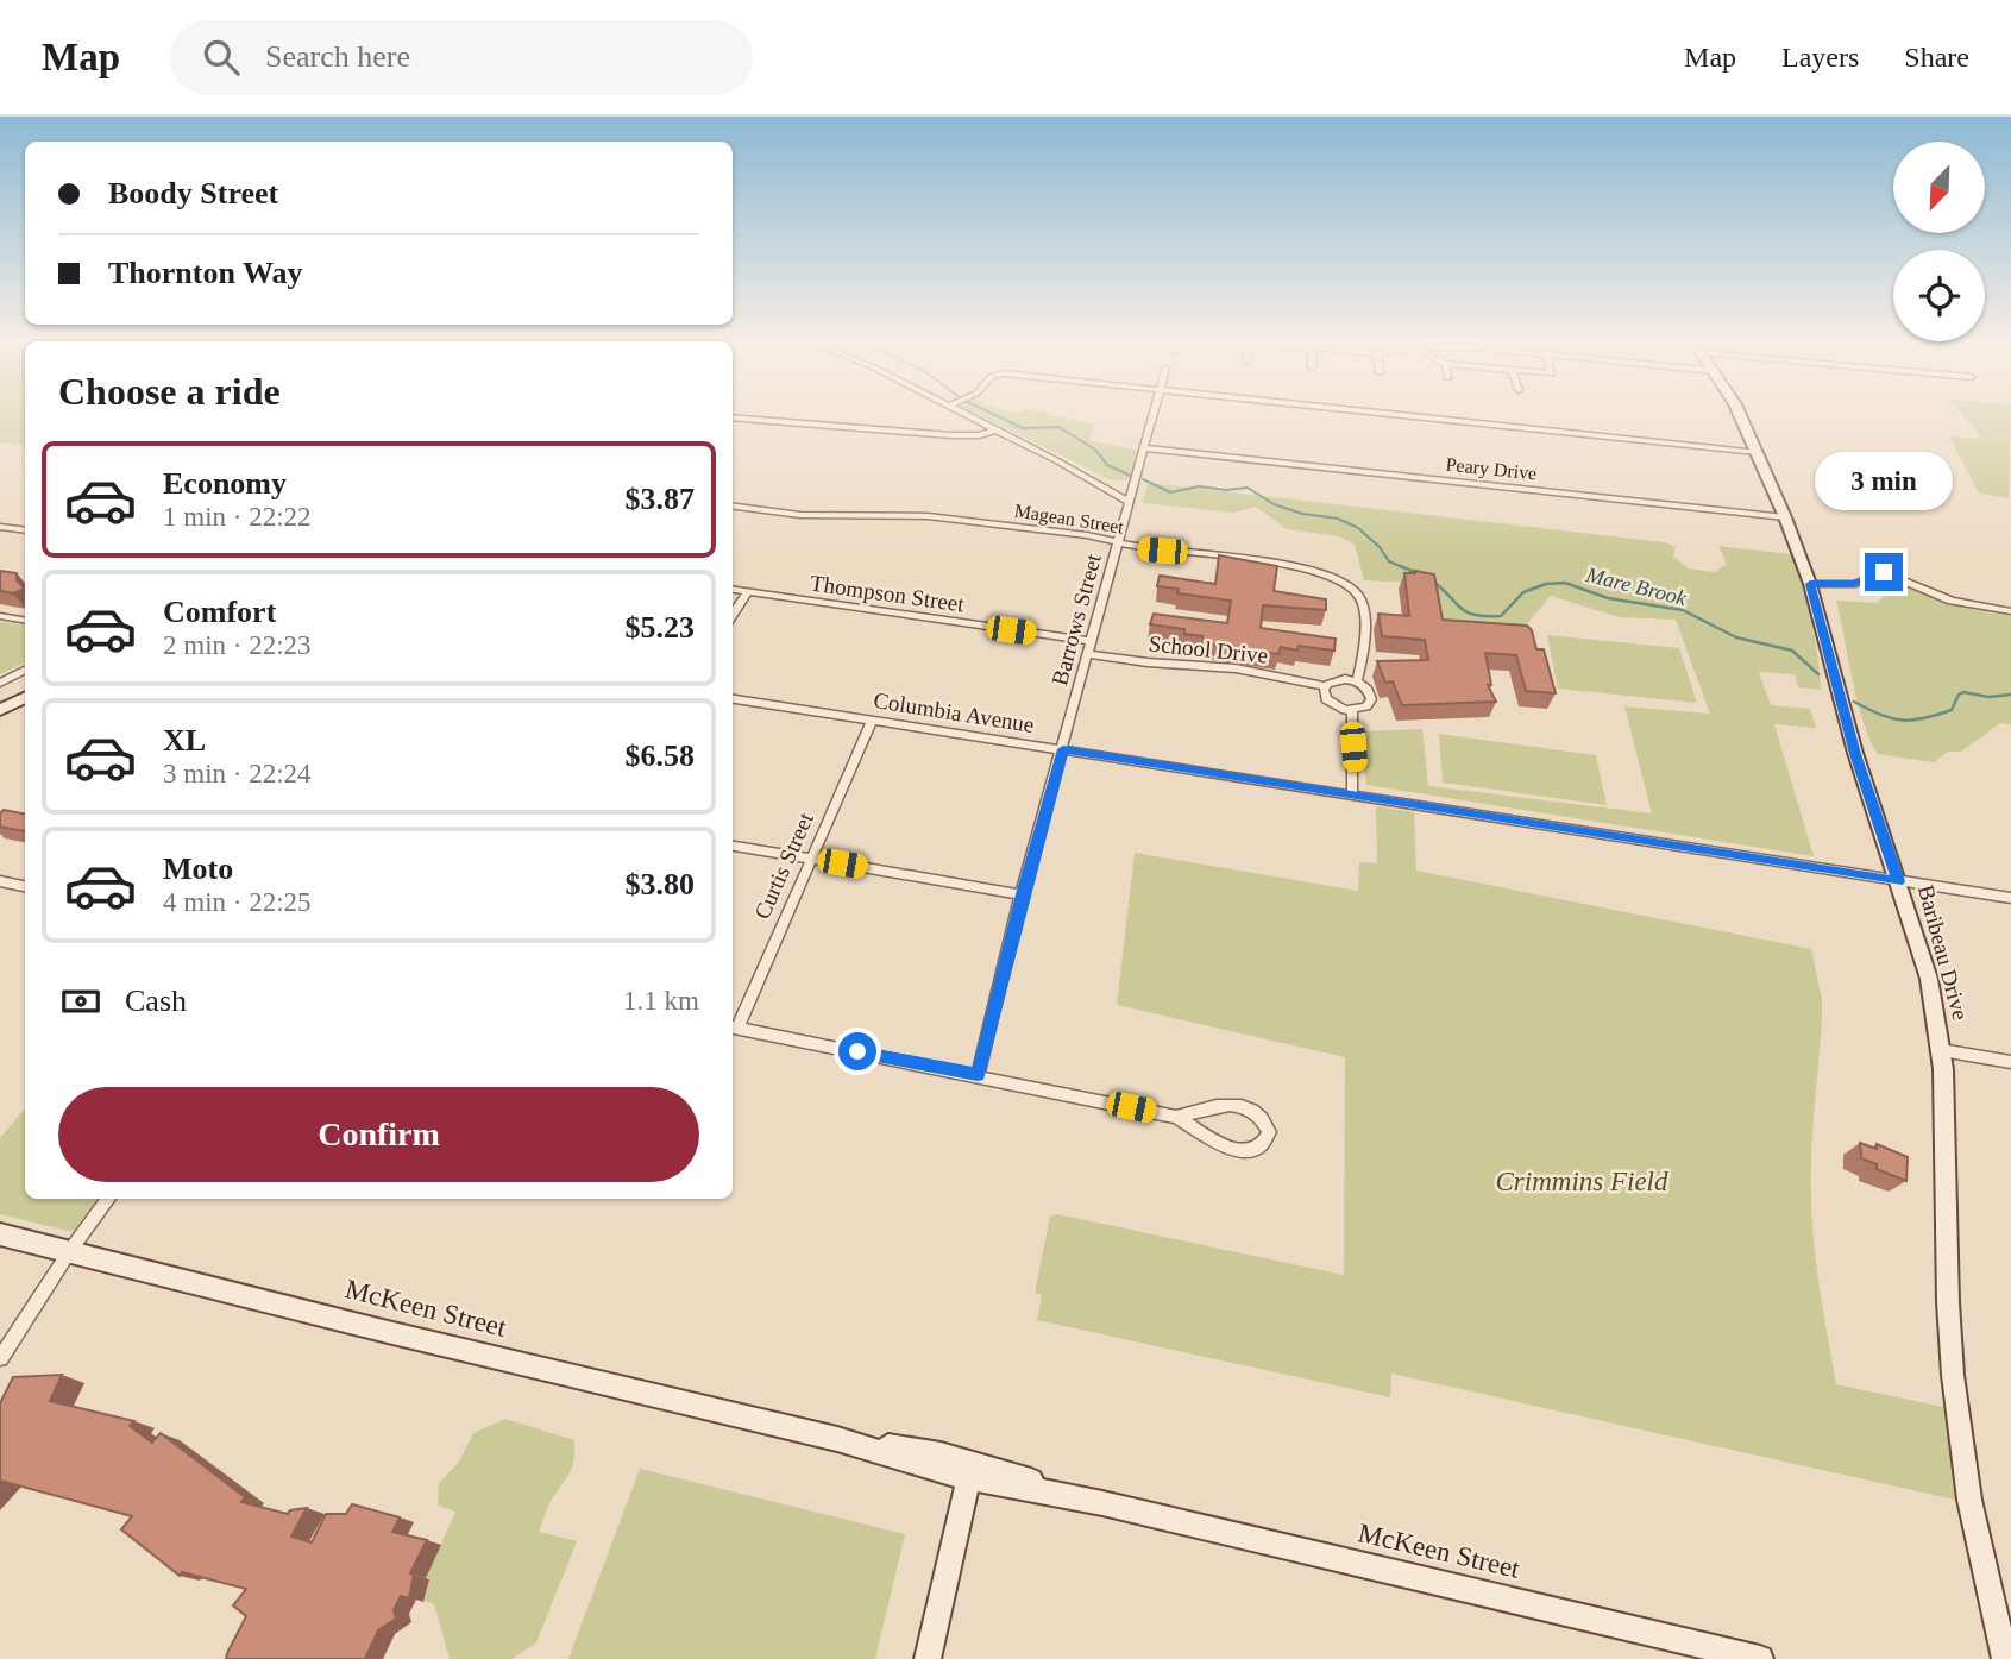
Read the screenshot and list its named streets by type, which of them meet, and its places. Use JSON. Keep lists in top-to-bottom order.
{
  "streets": {
    "street": [
      "Peary Drive",
      "Magean Street",
      "Thompson Street",
      "Barrows Street",
      "School Drive",
      "Columbia Avenue",
      "Curtis Street",
      "Baribeau Drive",
      "McKeen Street"
    ]
  },
  "crossings": [
    ["Peary Drive", "Barrows Street"],
    ["Peary Drive", "Baribeau Drive"],
    ["Magean Street", "Barrows Street"],
    ["Magean Street", "School Drive"],
    ["Magean Street", "Columbia Avenue"],
    ["Thompson Street", "Barrows Street"],
    ["Barrows Street", "School Drive"],
    ["Barrows Street", "Columbia Avenue"],
    ["Columbia Avenue", "Curtis Street"],
    ["Columbia Avenue", "Baribeau Drive"]
  ],
  "water": ["Mare Brook"],
  "parks": ["Crimmins Field"],
  "north": "bottom left",
  "page": {
    "header": "Map",
    "search": "Search here",
    "nav": ["Map", "Layers", "Share"],
    "banner": ["Boody Street", "Thornton Way"],
    "heading": "Choose a ride",
    "list": [
      {
        "name": "Economy",
        "note": "1 min · 22:22",
        "value": "$3.87"
      },
      {
        "name": "Comfort",
        "note": "2 min · 22:23",
        "value": "$5.23"
      },
      {
        "name": "XL",
        "note": "3 min · 22:24",
        "value": "$6.58"
      },
      {
        "name": "Moto",
        "note": "4 min · 22:25",
        "value": "$3.80"
      }
    ],
    "bubble": "3 min",
    "pay": ["Cash", "1.1 km"],
    "buttons": "Confirm"
  }
}
